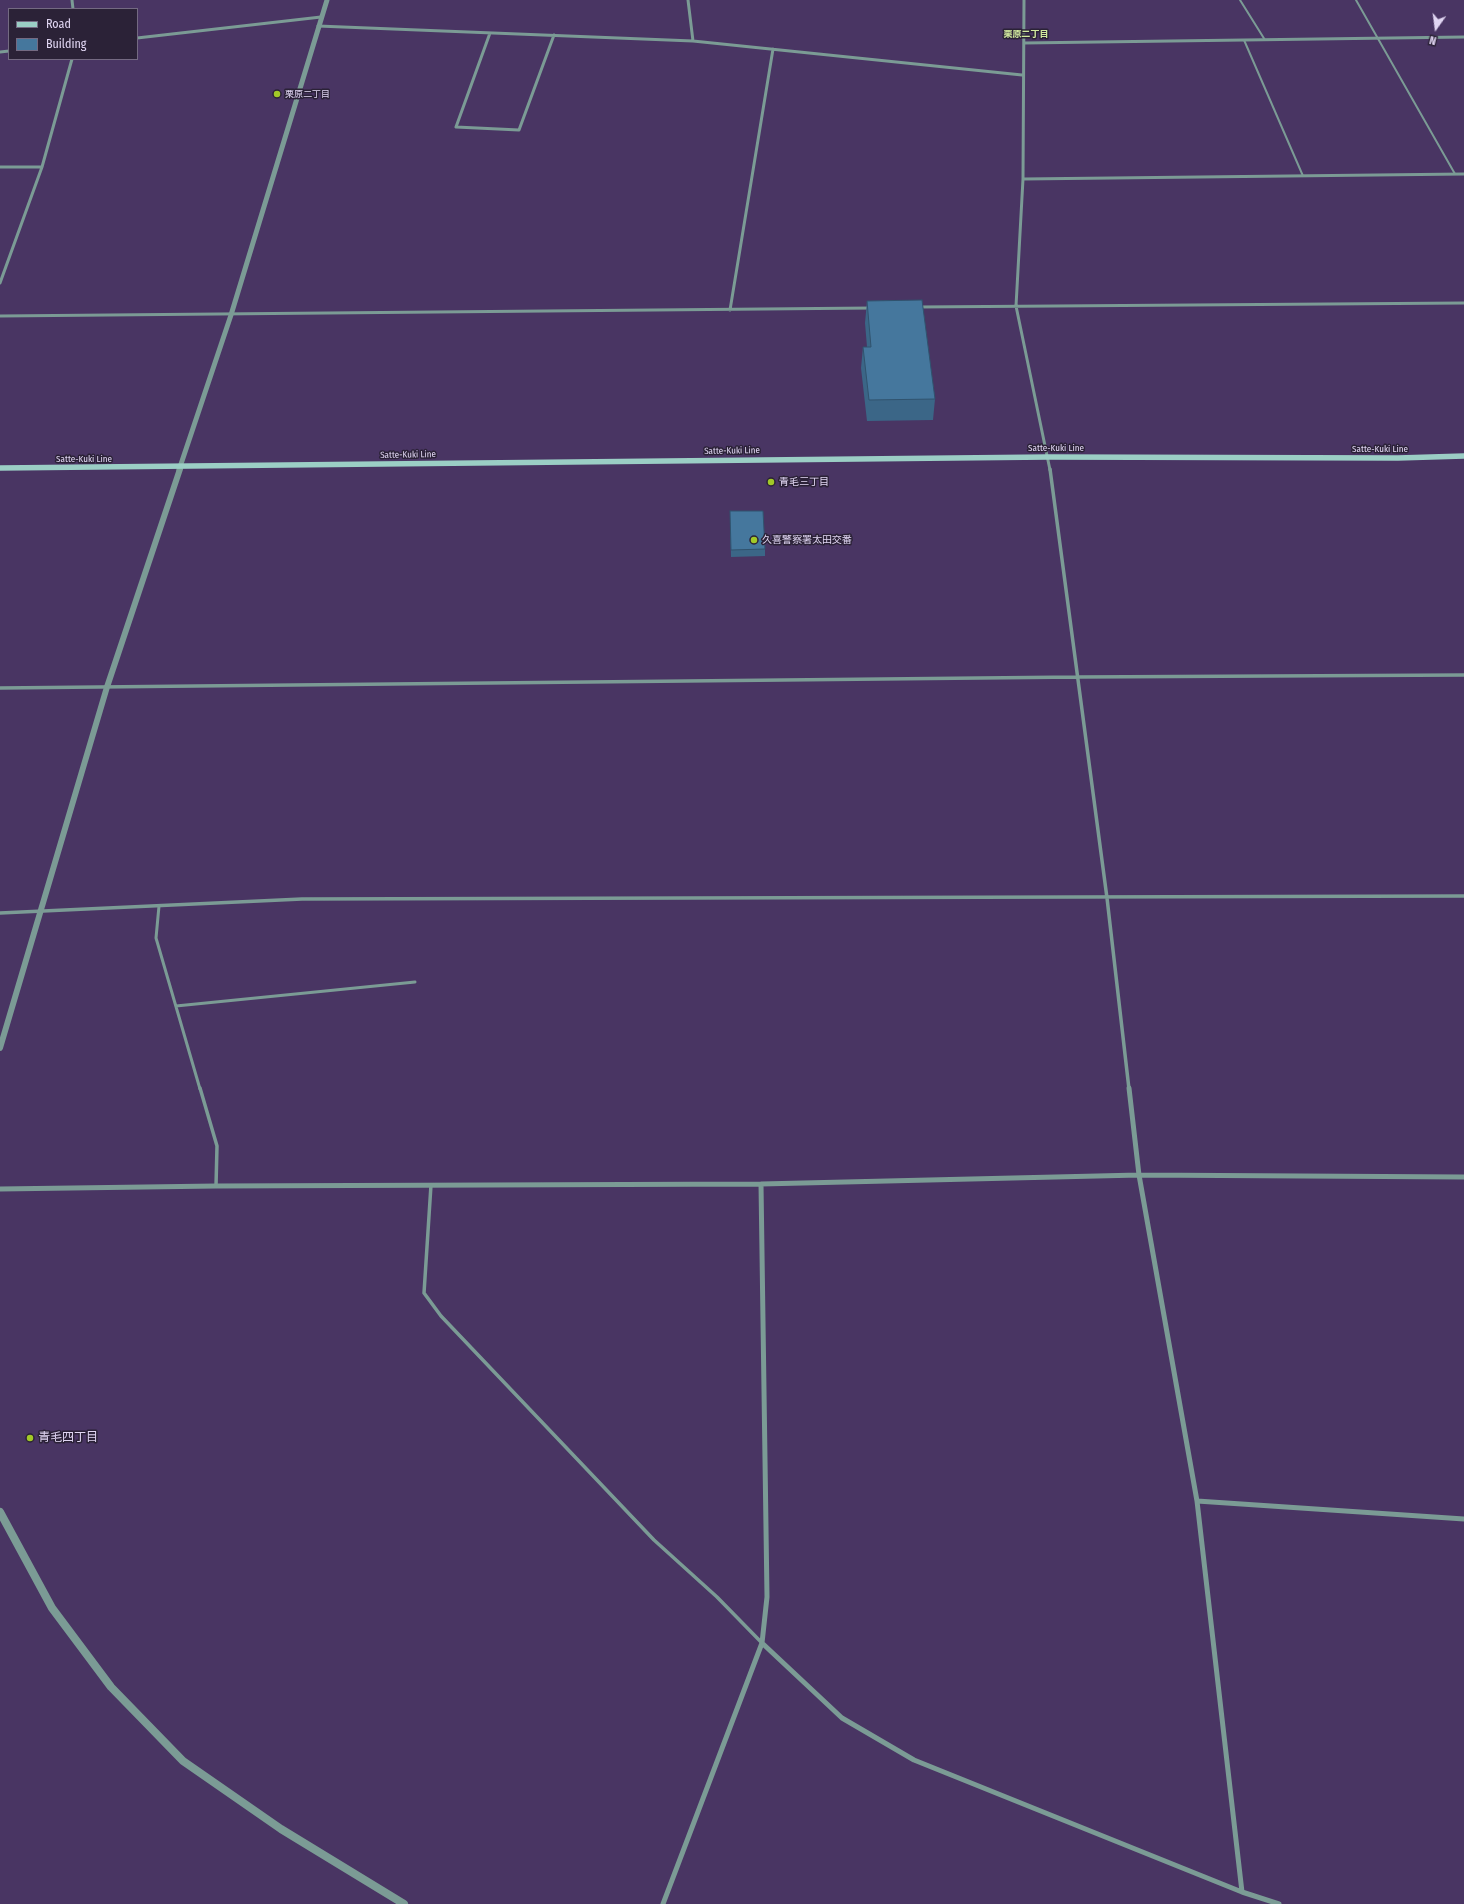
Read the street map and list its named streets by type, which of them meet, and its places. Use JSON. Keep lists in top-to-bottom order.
{
  "streets": {
    "main road": ["Satte-Kuki Line"]
  },
  "districts": ["栗原二丁目"],
  "places": [
    "栗原二丁目",
    "青毛三丁目",
    "久喜警察署太田交番",
    "青毛四丁目"
  ],
  "legend": ["Road", "Building"],
  "north": "bottom"
}
